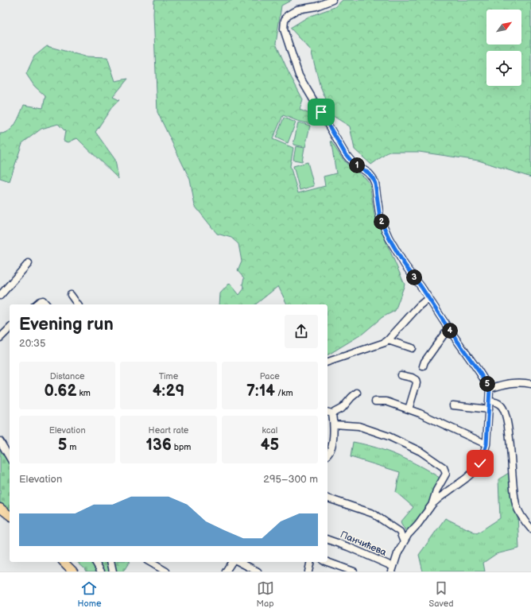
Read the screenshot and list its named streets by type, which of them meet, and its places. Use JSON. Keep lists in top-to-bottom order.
{
  "streets": {
    "street": ["Панчићева"]
  },
  "north": "top right",
  "page": {
    "pins": [
      "1",
      "2",
      "3",
      "4",
      "5"
    ],
    "heading": ["Evening run", "20:35"],
    "stats": [
      ["Distance", "0.62 km"],
      ["Time", "4:29"],
      ["Pace", "7:14 /km"],
      ["Elevation", "5 m"],
      ["Heart rate", "136 bpm"],
      ["kcal", "45"]
    ],
    "chart": ["Elevation", "295–300 m"],
    "tabs": ["Home", "Map", "Saved"]
  }
}
